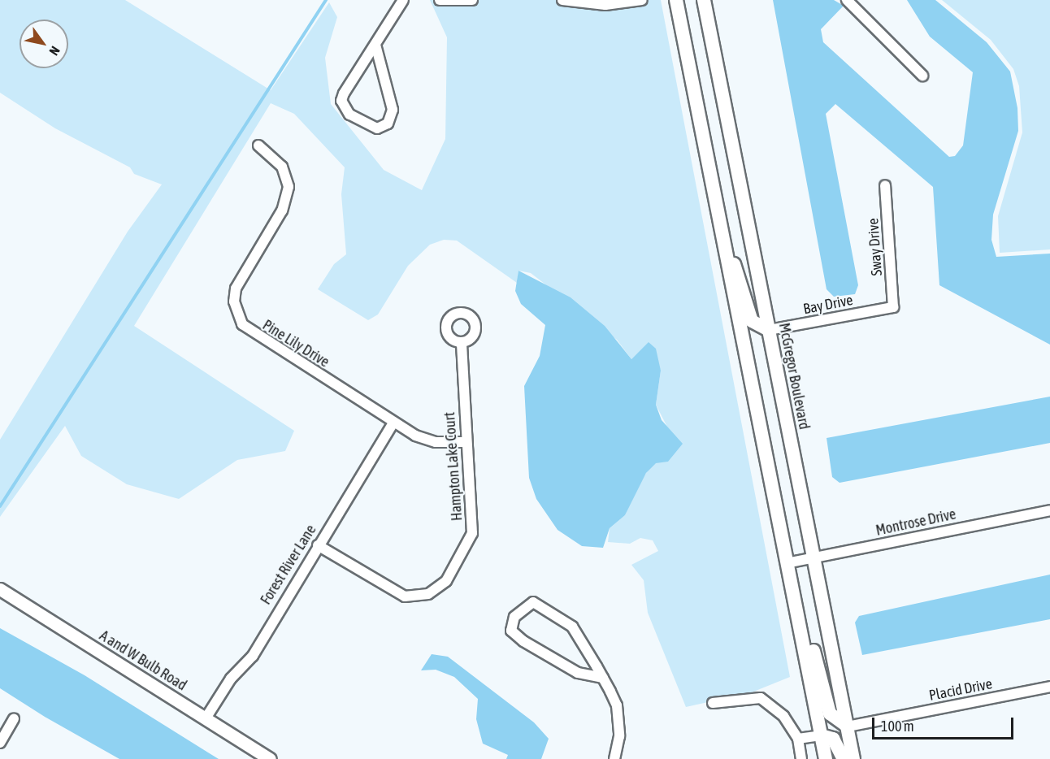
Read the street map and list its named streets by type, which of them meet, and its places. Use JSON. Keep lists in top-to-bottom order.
{
  "streets": {
    "main road": ["McGregor Boulevard"],
    "street": [
      "Sway Drive",
      "Bay Drive",
      "Pine Lily Drive",
      "Hampton Lake Court",
      "Montrose Drive",
      "Forest River Lane",
      "A and W Bulb Road",
      "Placid Drive"
    ]
  },
  "crossings": [
    ["Sway Drive", "Bay Drive"],
    ["Bay Drive", "McGregor Boulevard"],
    ["Pine Lily Drive", "Hampton Lake Court"],
    ["Pine Lily Drive", "Forest River Lane"],
    ["McGregor Boulevard", "Montrose Drive"],
    ["McGregor Boulevard", "Placid Drive"],
    ["Hampton Lake Court", "Forest River Lane"],
    ["Forest River Lane", "A and W Bulb Road"]
  ],
  "scale_bar": "100 m",
  "north": "bottom right"
}
